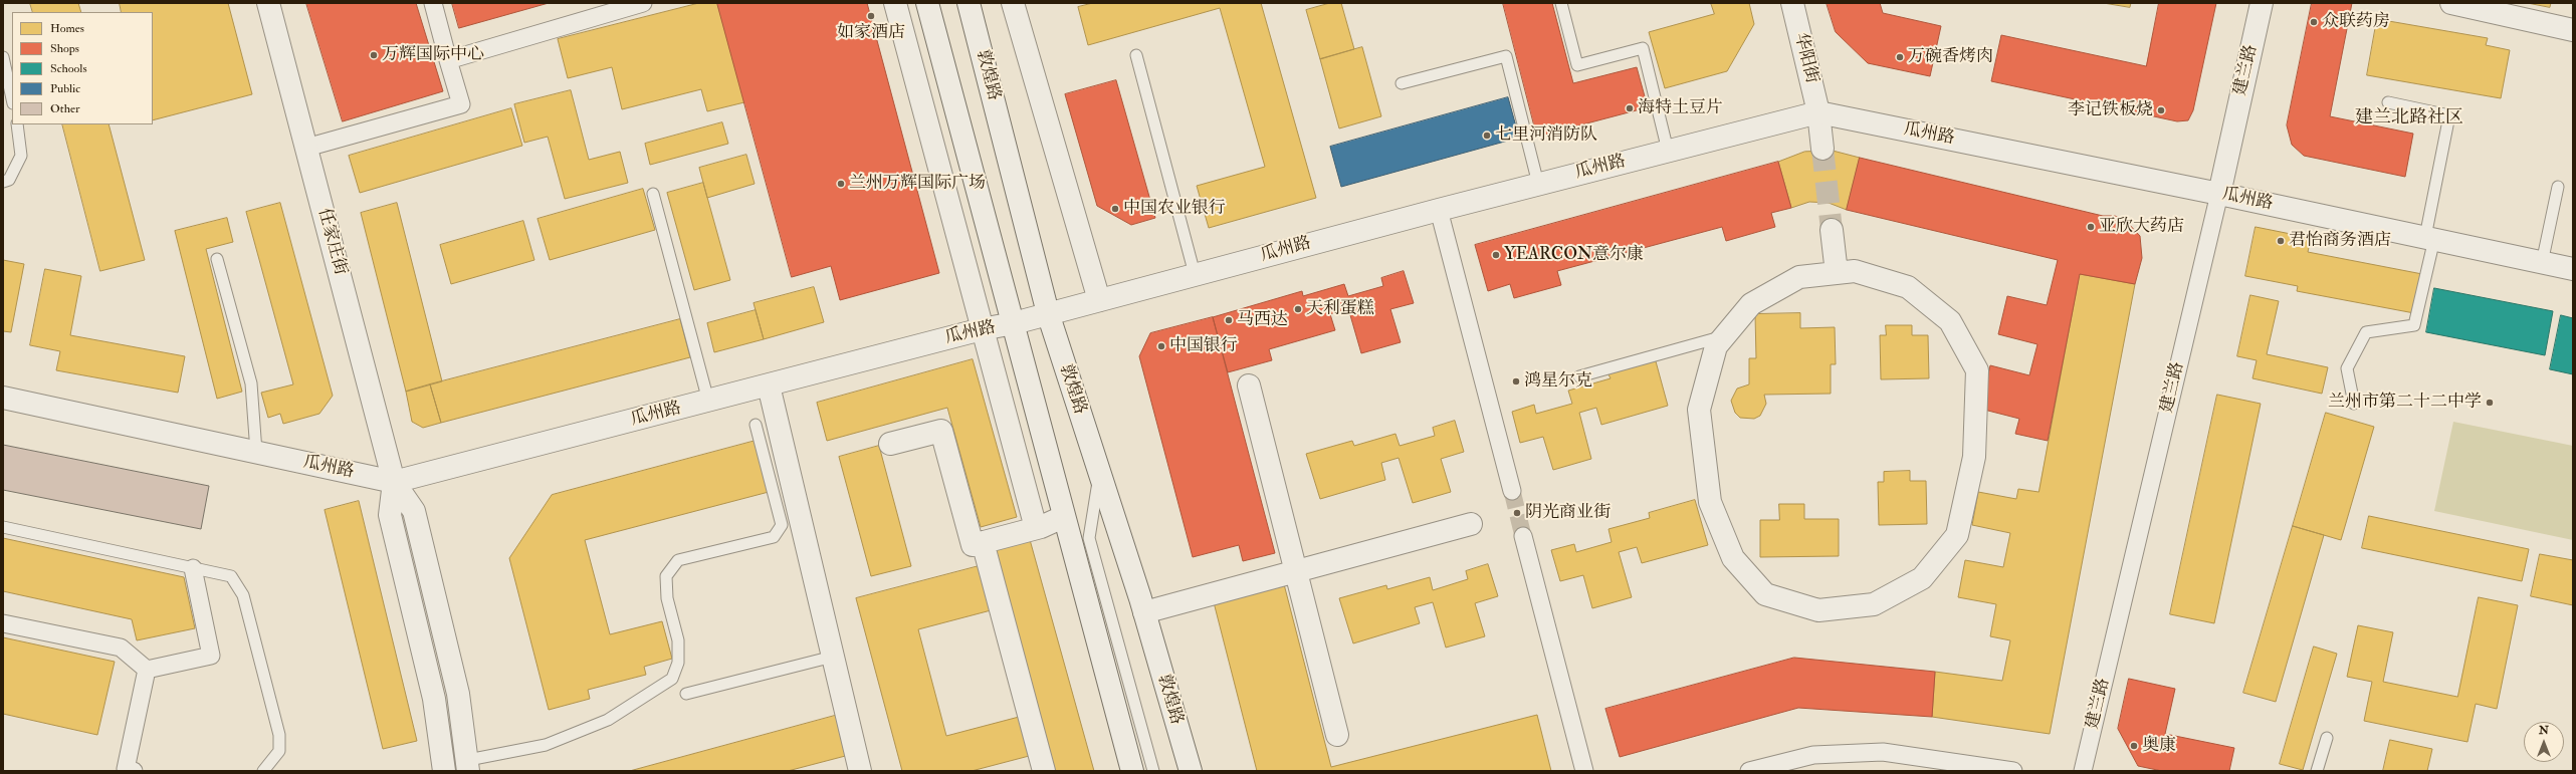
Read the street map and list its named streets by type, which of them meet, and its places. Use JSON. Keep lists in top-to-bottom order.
{
  "streets": {
    "street": [
      "华阳街",
      "建兰路",
      "敦煌路",
      "瓜州路",
      "任家庄街"
    ]
  },
  "crossings": [
    ["华阳街", "瓜州路"],
    ["建兰路", "瓜州路"],
    ["敦煌路", "瓜州路"],
    ["瓜州路", "任家庄街"]
  ],
  "districts": ["建兰北路社区"],
  "places": [
    "如家酒店",
    "众联药房",
    "万辉国际中心",
    "万碗香烤肉",
    "海特土豆片",
    "李记铁板烧",
    "七里河消防队",
    "兰州万辉国际广场",
    "中国农业银行",
    "亚欣大药店",
    "君怡商务酒店",
    "YEARCON意尔康",
    "天利蛋糕",
    "马西达",
    "中国银行",
    "鸿星尔克",
    "兰州市第二十二中学",
    "阴光商业街",
    "奥康"
  ],
  "legend": [
    "Homes",
    "Shops",
    "Schools",
    "Public",
    "Other"
  ],
  "north": "top"
}
